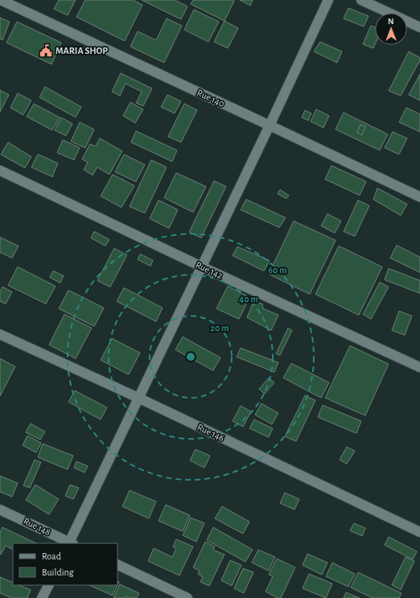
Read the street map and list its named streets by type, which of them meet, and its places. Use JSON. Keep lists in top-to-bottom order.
{
  "streets": {
    "street": [
      "Rue 140",
      "Rue 142",
      "Rue 146",
      "Rue 148"
    ]
  },
  "places": {
    "public building": ["MARIA SHOP"]
  },
  "legend": ["Road", "Building"],
  "north": "top",
  "rings": ["60 m", "40 m", "20 m"]
}
